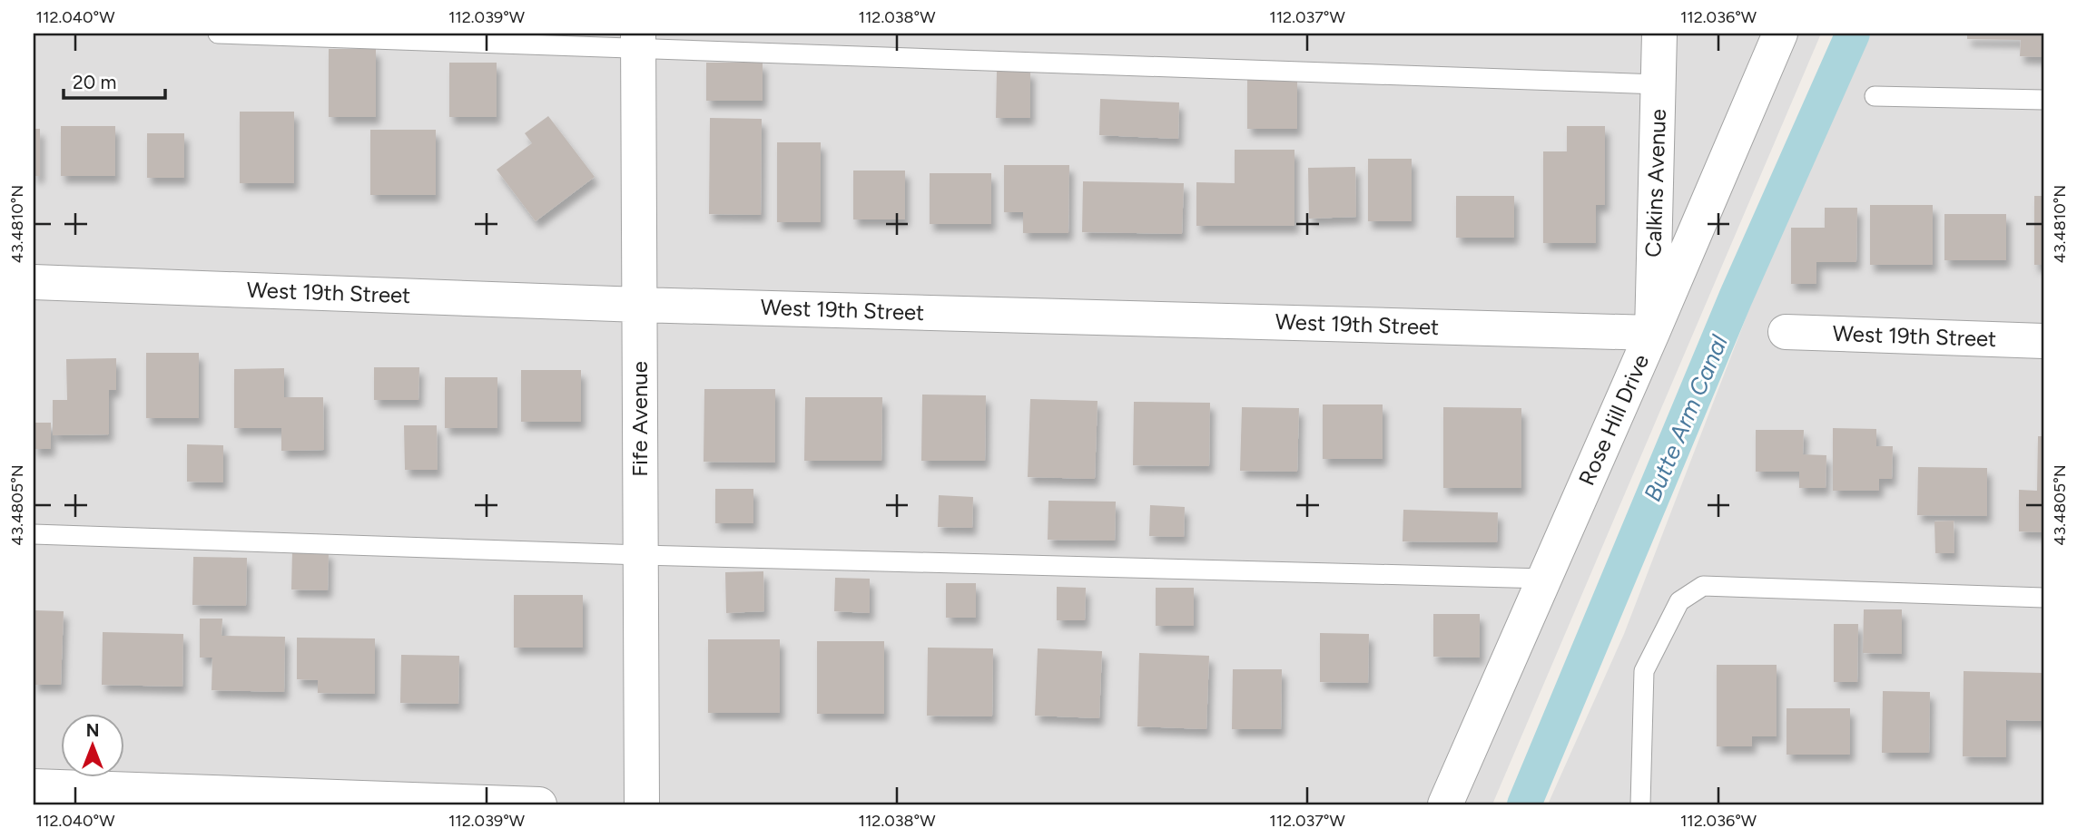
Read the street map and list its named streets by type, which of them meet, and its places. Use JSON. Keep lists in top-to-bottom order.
{
  "streets": {
    "street": [
      "Calkins Avenue",
      "West 19th Street",
      "Fife Avenue",
      "Rose Hill Drive"
    ]
  },
  "crossings": [
    ["Calkins Avenue", "West 19th Street"],
    ["Calkins Avenue", "Rose Hill Drive"],
    ["West 19th Street", "Fife Avenue"],
    ["West 19th Street", "Rose Hill Drive"]
  ],
  "water": ["Butte Arm Canal"],
  "scale_bar": "20 m",
  "north": "top",
  "coordinates": [
    "112.040°W",
    "112.039°W",
    "112.038°W",
    "112.037°W",
    "112.036°W",
    "43.4810°N",
    "43.4805°N"
  ]
}
